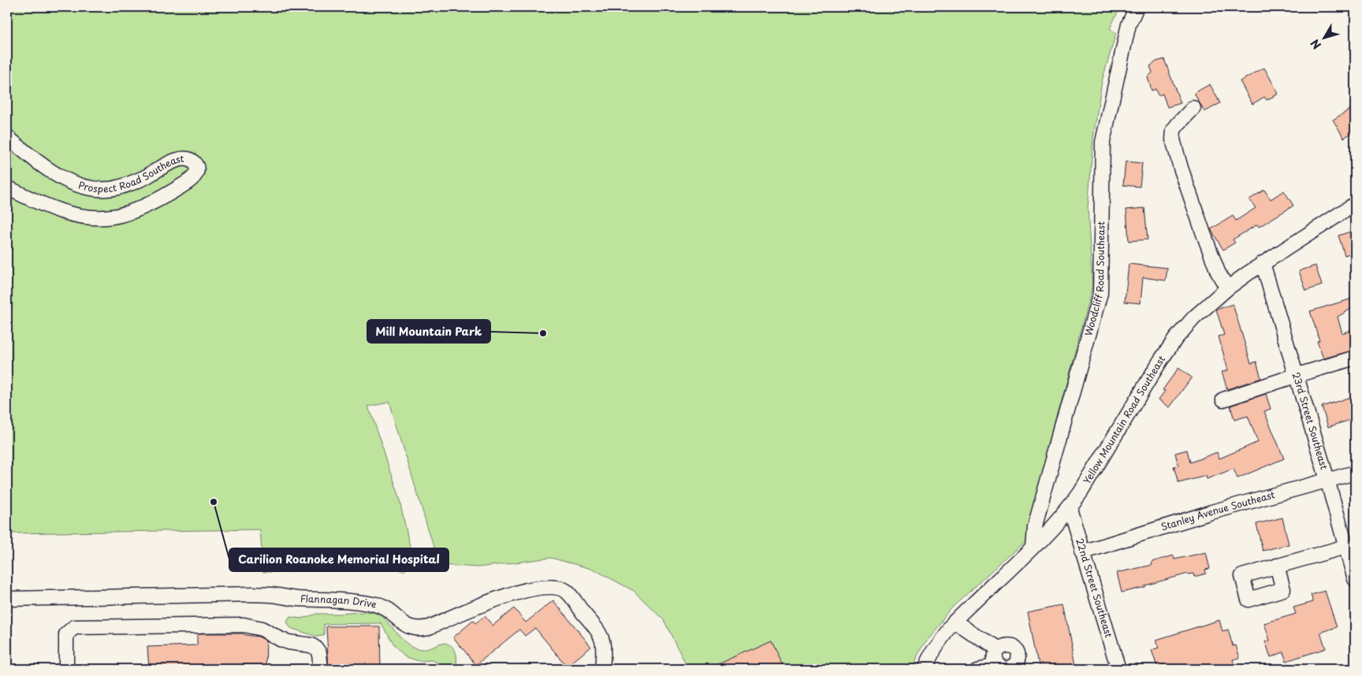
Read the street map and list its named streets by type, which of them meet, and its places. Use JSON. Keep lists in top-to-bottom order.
{
  "streets": {
    "street": [
      "Prospect Road Southeast",
      "Woodcliff Road Southeast",
      "Yellow Mountain Road Southeast",
      "23rd Street Southeast",
      "Stanley Avenue Southeast",
      "22nd Street Southeast",
      "Flannagan Drive"
    ]
  },
  "crossings": [
    ["Woodcliff Road Southeast", "Yellow Mountain Road Southeast"],
    ["Yellow Mountain Road Southeast", "23rd Street Southeast"],
    ["Yellow Mountain Road Southeast", "22nd Street Southeast"],
    ["23rd Street Southeast", "Stanley Avenue Southeast"],
    ["Stanley Avenue Southeast", "22nd Street Southeast"]
  ],
  "places": ["Mill Mountain Park", "Carilion Roanoke Memorial Hospital"],
  "north": "bottom left"
}
